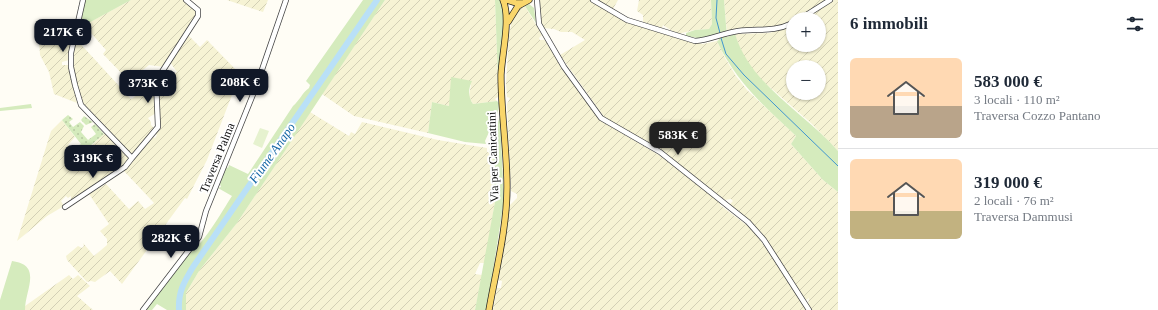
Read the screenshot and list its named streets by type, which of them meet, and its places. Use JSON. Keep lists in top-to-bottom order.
{
  "streets": {
    "main road": ["Via per Canicattini"],
    "street": ["Traversa Palma"]
  },
  "water": ["Fiume Anapo"],
  "page": {
    "heading": "6 immobili",
    "map_buttons": ["+", "−"],
    "price": [
      "217K €",
      "208K €",
      "373K €",
      "583K €",
      "319K €",
      "282K €"
    ],
    "list": [
      {
        "name": "583 000 €",
        "note": "3 locali · 110 m² · Traversa Cozzo Pantano"
      },
      {
        "name": "319 000 €",
        "note": "2 locali · 76 m² · Traversa Dammusi"
      }
    ]
  }
}
